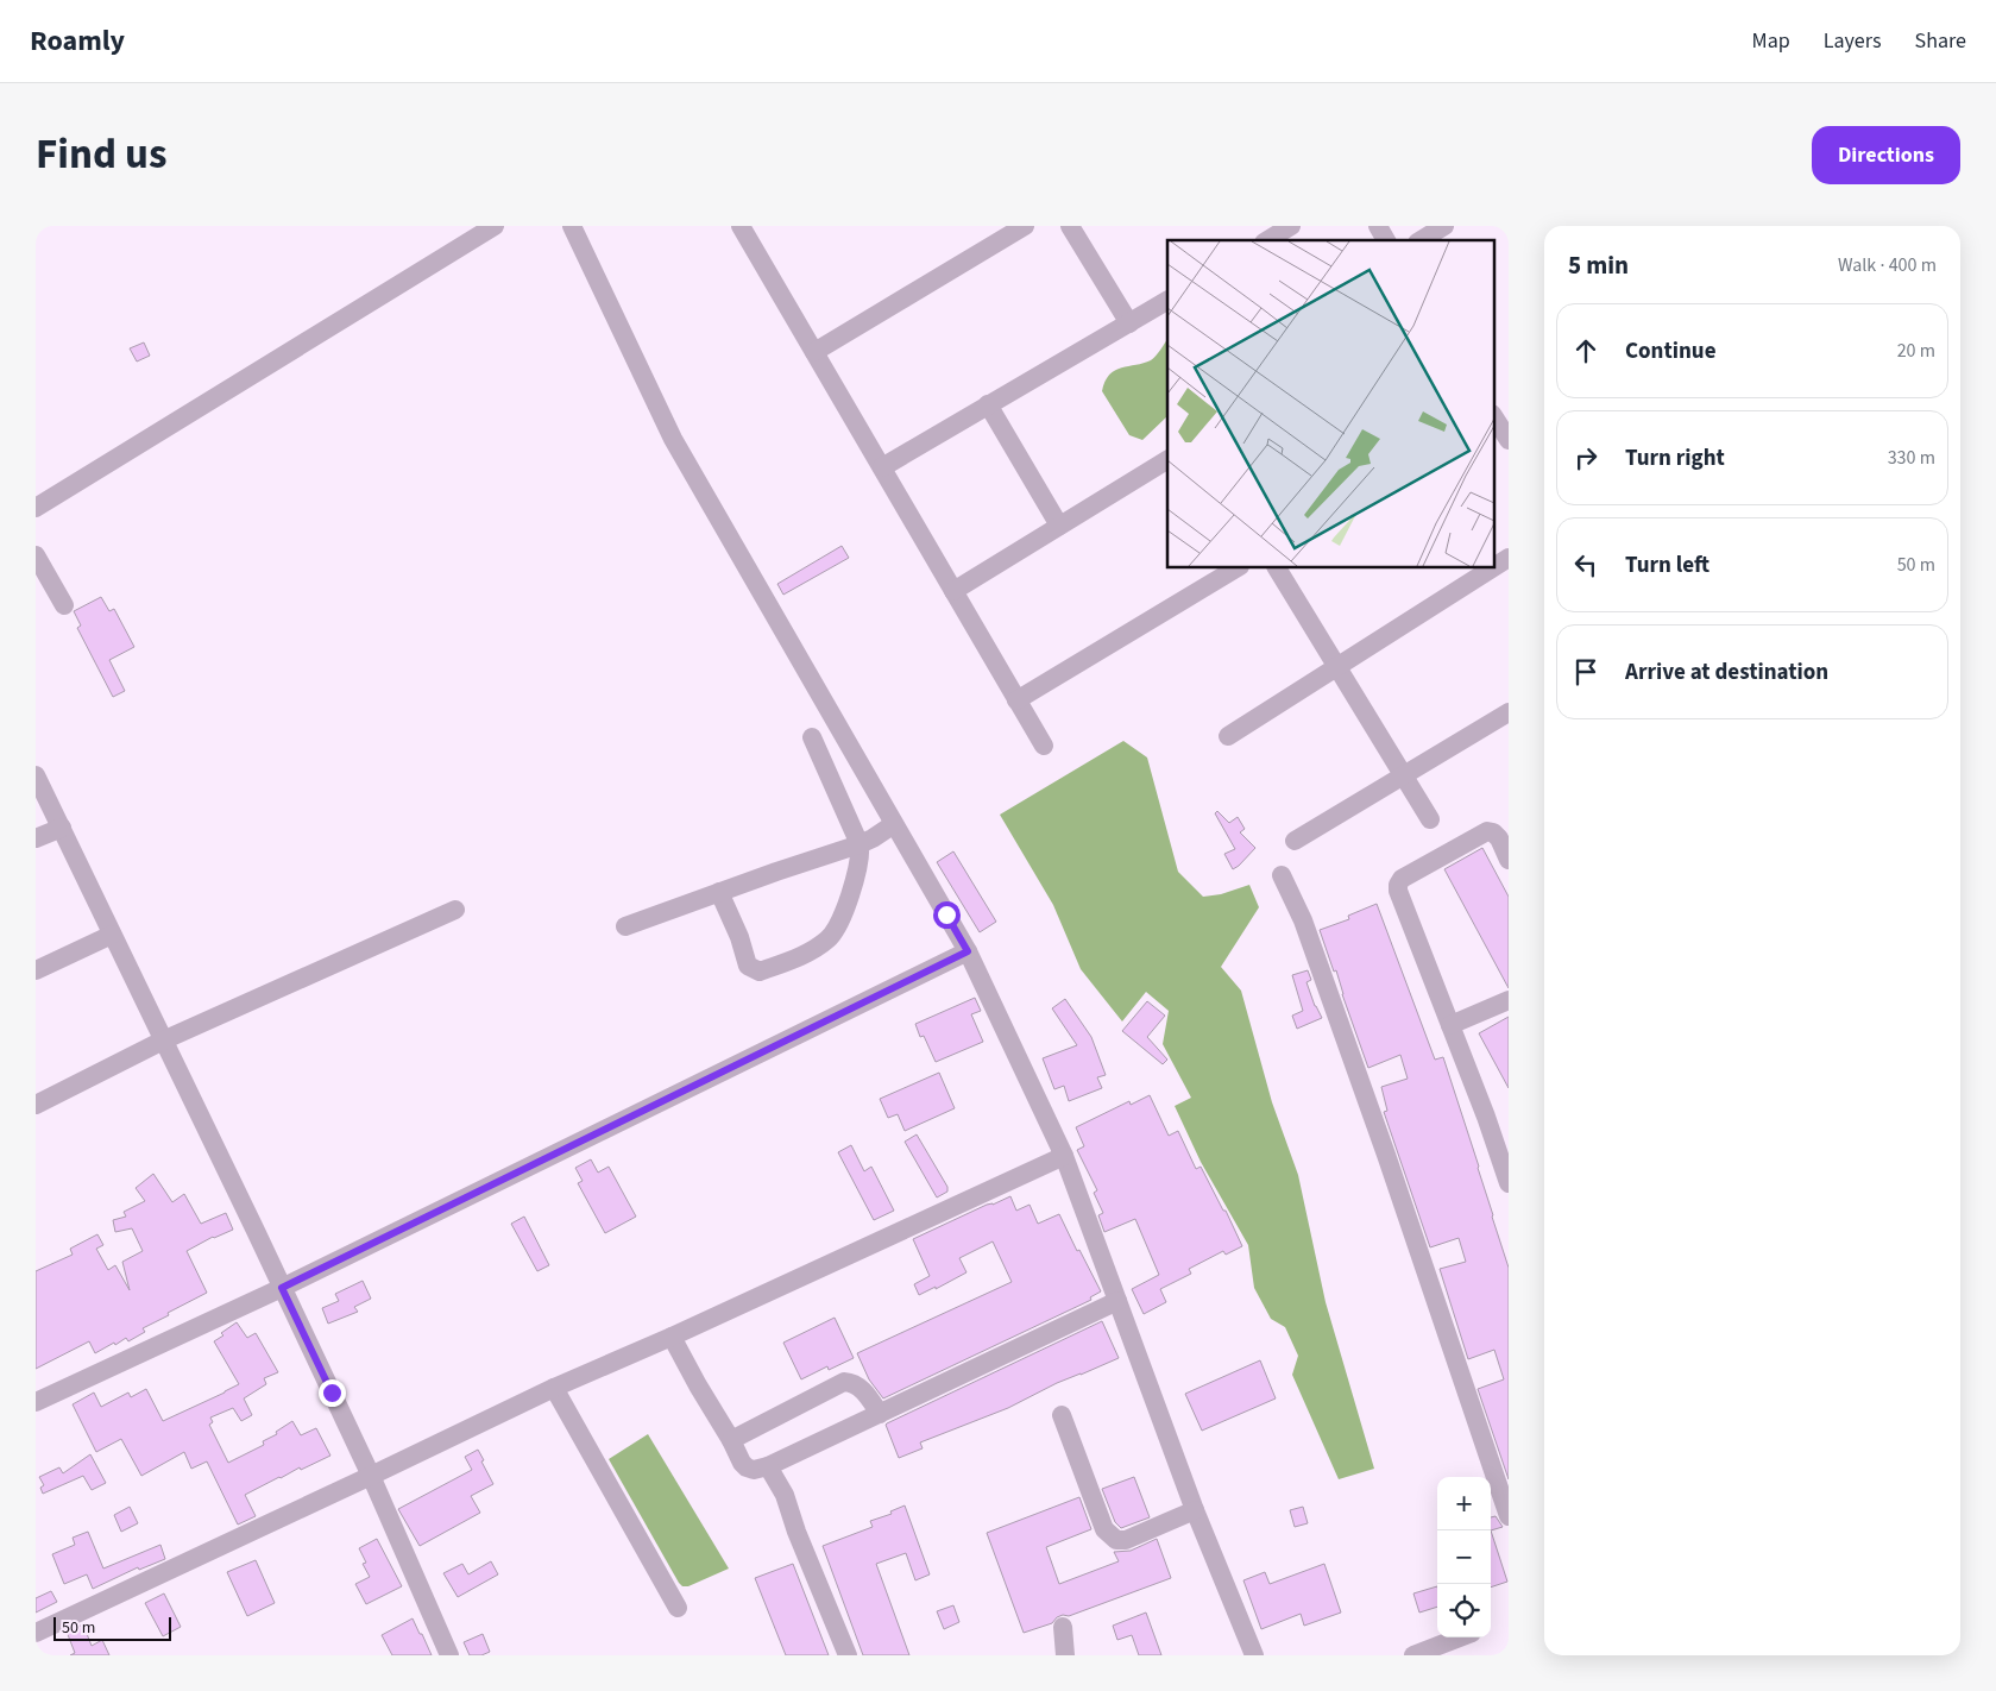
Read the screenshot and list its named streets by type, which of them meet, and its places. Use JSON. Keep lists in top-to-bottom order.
{
  "scale_bar": "50 m",
  "page": {
    "header": "Roamly",
    "nav": ["Map", "Layers", "Share"],
    "title": "Find us",
    "buttons": "Directions",
    "heading": ["5 min", "Walk · 400 m"],
    "list": [
      ["Continue", "20 m"],
      ["Turn right", "330 m"],
      ["Turn left", "50 m"],
      "Arrive at destination"
    ],
    "map_buttons": ["+", "−"],
    "scale": "50 m"
  }
}
